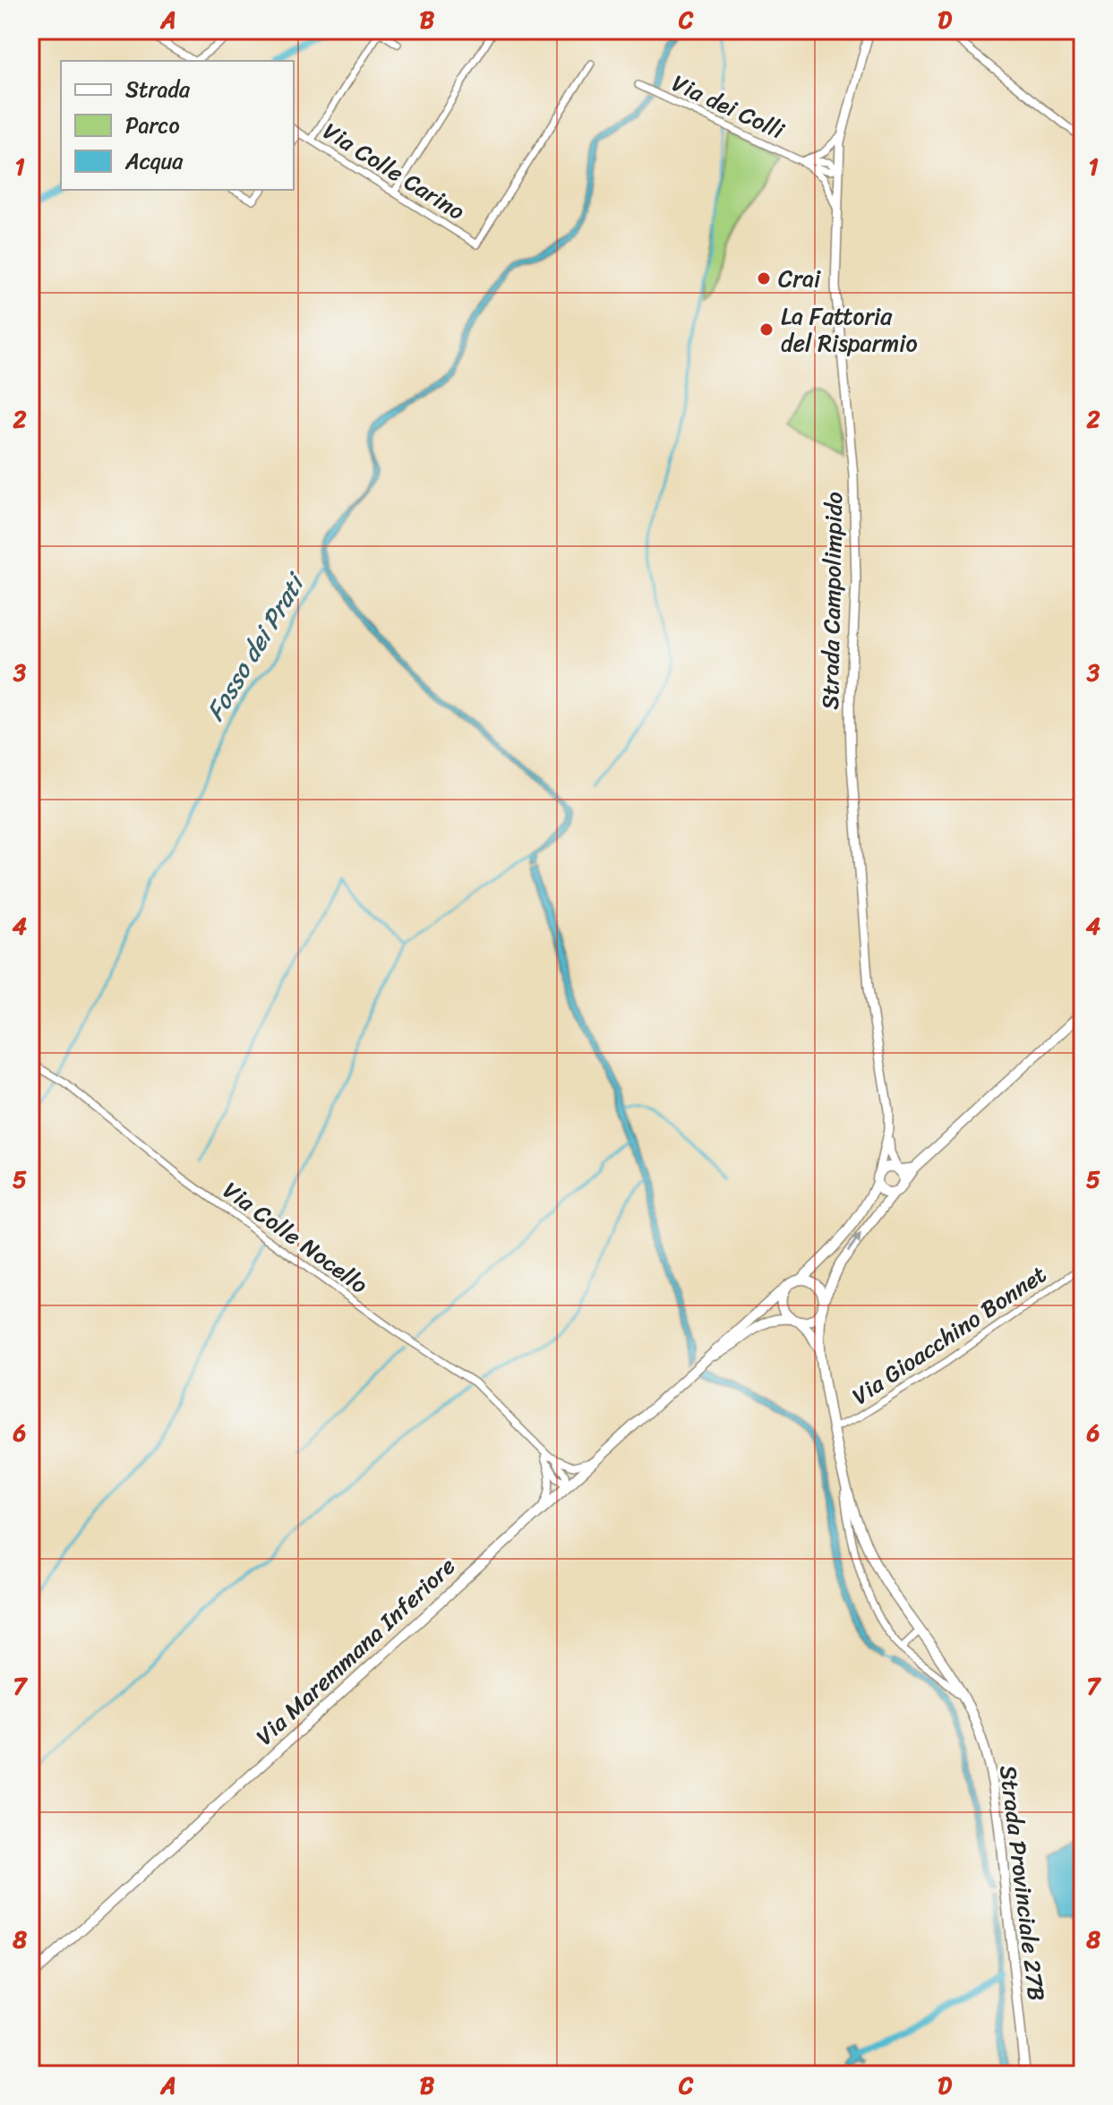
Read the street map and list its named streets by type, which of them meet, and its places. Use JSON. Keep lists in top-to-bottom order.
{
  "streets": {
    "main road": ["Via Maremmana Inferiore", "Strada Provinciale 27B"],
    "street": [
      "Via dei Colli",
      "Via Colle Carino",
      "Strada Campolimpido",
      "Via Colle Nocello",
      "Via Gioacchino Bonnet"
    ]
  },
  "crossings": [
    ["Via dei Colli", "Strada Campolimpido"],
    ["Via Colle Nocello", "Via Maremmana Inferiore"],
    ["Via Gioacchino Bonnet", "Strada Provinciale 27B"]
  ],
  "water": ["Fosso dei Prati"],
  "places": ["Crai", "La Fattoria del Risparmio"],
  "legend": ["Strada", "Parco", "Acqua"],
  "grid": {
    "columns": [
      "A",
      "B",
      "C",
      "D"
    ],
    "rows": [
      "1",
      "2",
      "3",
      "4",
      "5",
      "6",
      "7",
      "8"
    ]
  }
}
